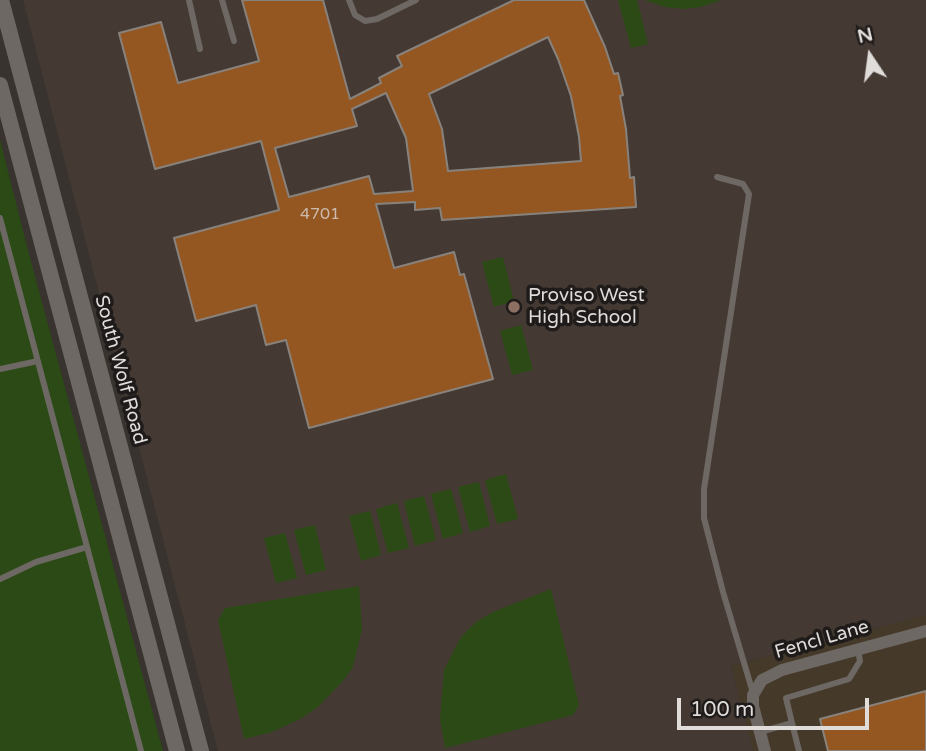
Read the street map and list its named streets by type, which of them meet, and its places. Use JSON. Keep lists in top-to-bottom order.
{
  "streets": {
    "main road": ["South Wolf Road"],
    "street": ["Fencl Lane"]
  },
  "places": ["Proviso West High School"],
  "house_numbers": ["4701"],
  "scale_bar": "100 m",
  "north": "top"
}
